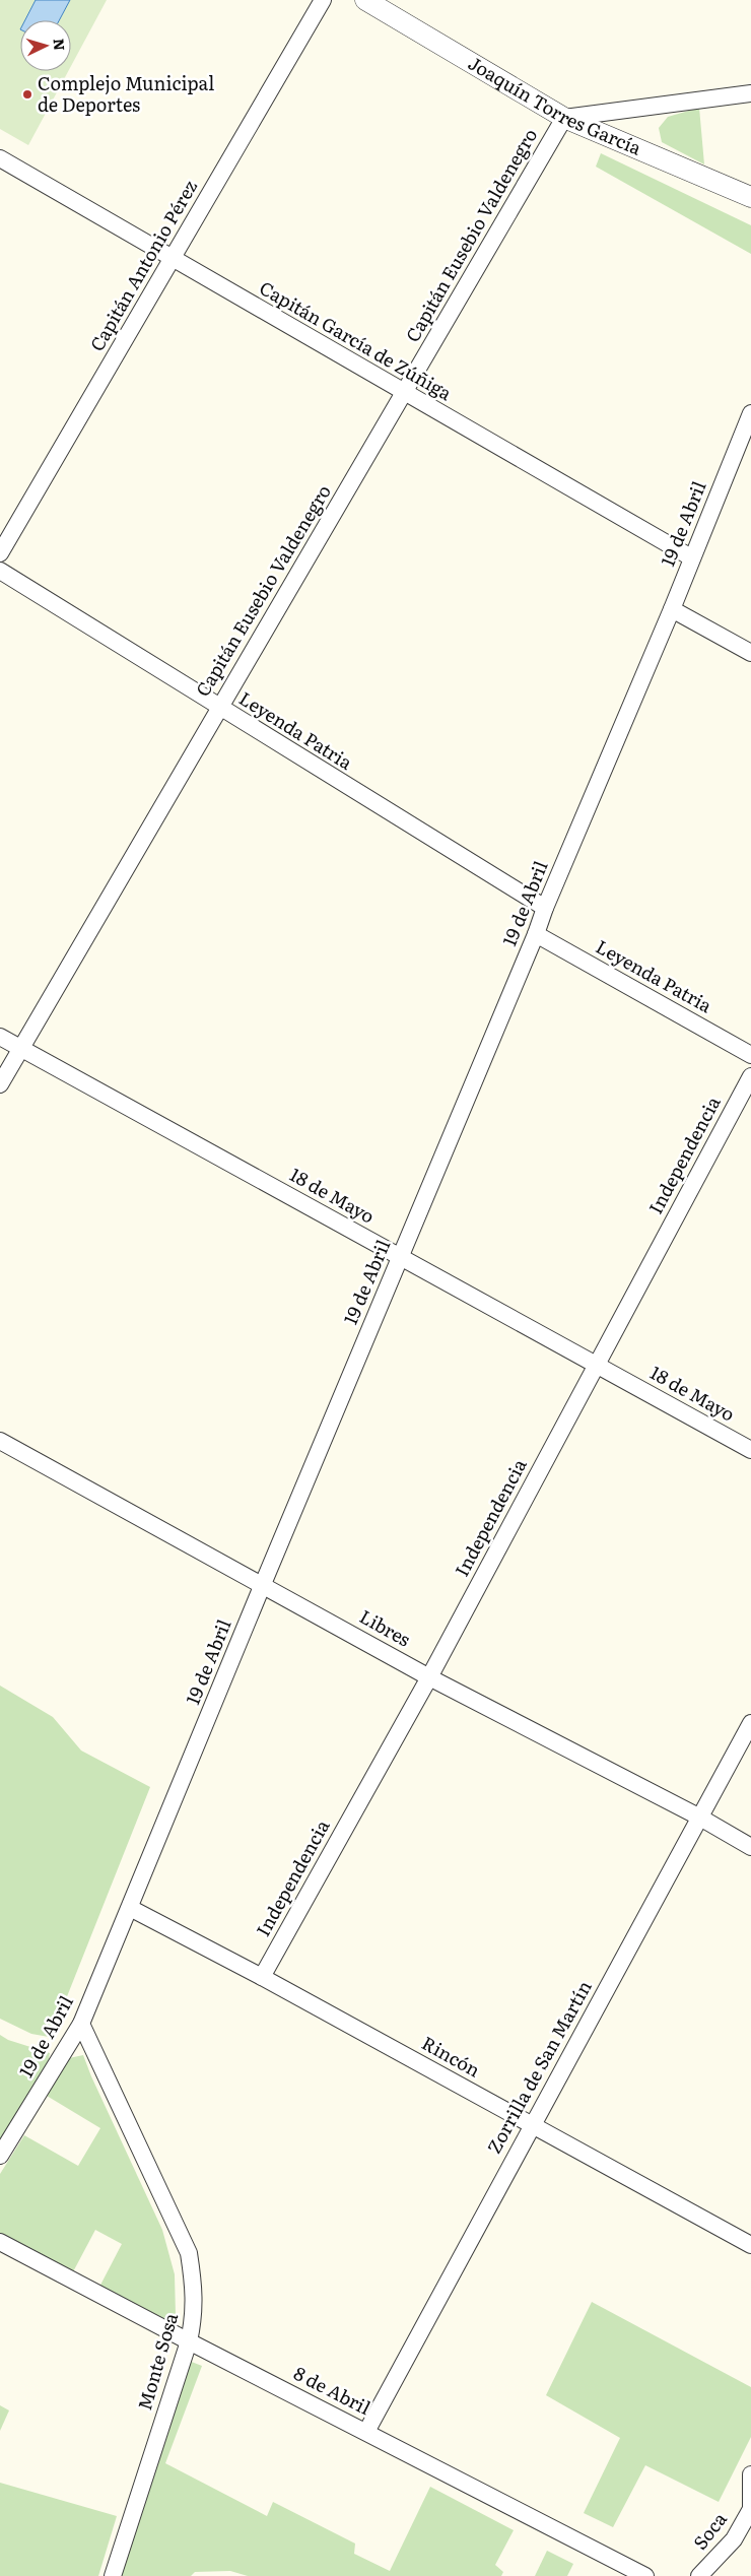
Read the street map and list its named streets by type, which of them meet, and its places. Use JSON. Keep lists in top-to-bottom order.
{
  "streets": {
    "street": [
      "Joaquín Torres García",
      "Capitán Eusebio Valdenegro",
      "Capitán Antonio Pérez",
      "Capitán García de Zúñiga",
      "19 de Abril",
      "Leyenda Patria",
      "Independencia",
      "18 de Mayo",
      "Libres",
      "Rincón",
      "Zorrilla de San Martín",
      "Monte Sosa",
      "8 de Abril",
      "Soca"
    ]
  },
  "crossings": [
    ["Joaquín Torres García", "Capitán Eusebio Valdenegro"],
    ["Capitán Eusebio Valdenegro", "Capitán García de Zúñiga"],
    ["Capitán Eusebio Valdenegro", "Leyenda Patria"],
    ["Capitán Eusebio Valdenegro", "18 de Mayo"],
    ["Capitán Antonio Pérez", "Capitán García de Zúñiga"],
    ["Capitán García de Zúñiga", "19 de Abril"],
    ["19 de Abril", "Leyenda Patria"],
    ["19 de Abril", "18 de Mayo"],
    ["19 de Abril", "Libres"],
    ["19 de Abril", "Rincón"],
    ["19 de Abril", "Monte Sosa"],
    ["Independencia", "18 de Mayo"],
    ["Independencia", "Libres"],
    ["Independencia", "Rincón"],
    ["Libres", "Zorrilla de San Martín"],
    ["Rincón", "Zorrilla de San Martín"],
    ["Zorrilla de San Martín", "8 de Abril"],
    ["Monte Sosa", "8 de Abril"]
  ],
  "places": ["Complejo Municipal de Deportes"],
  "north": "right"
}
